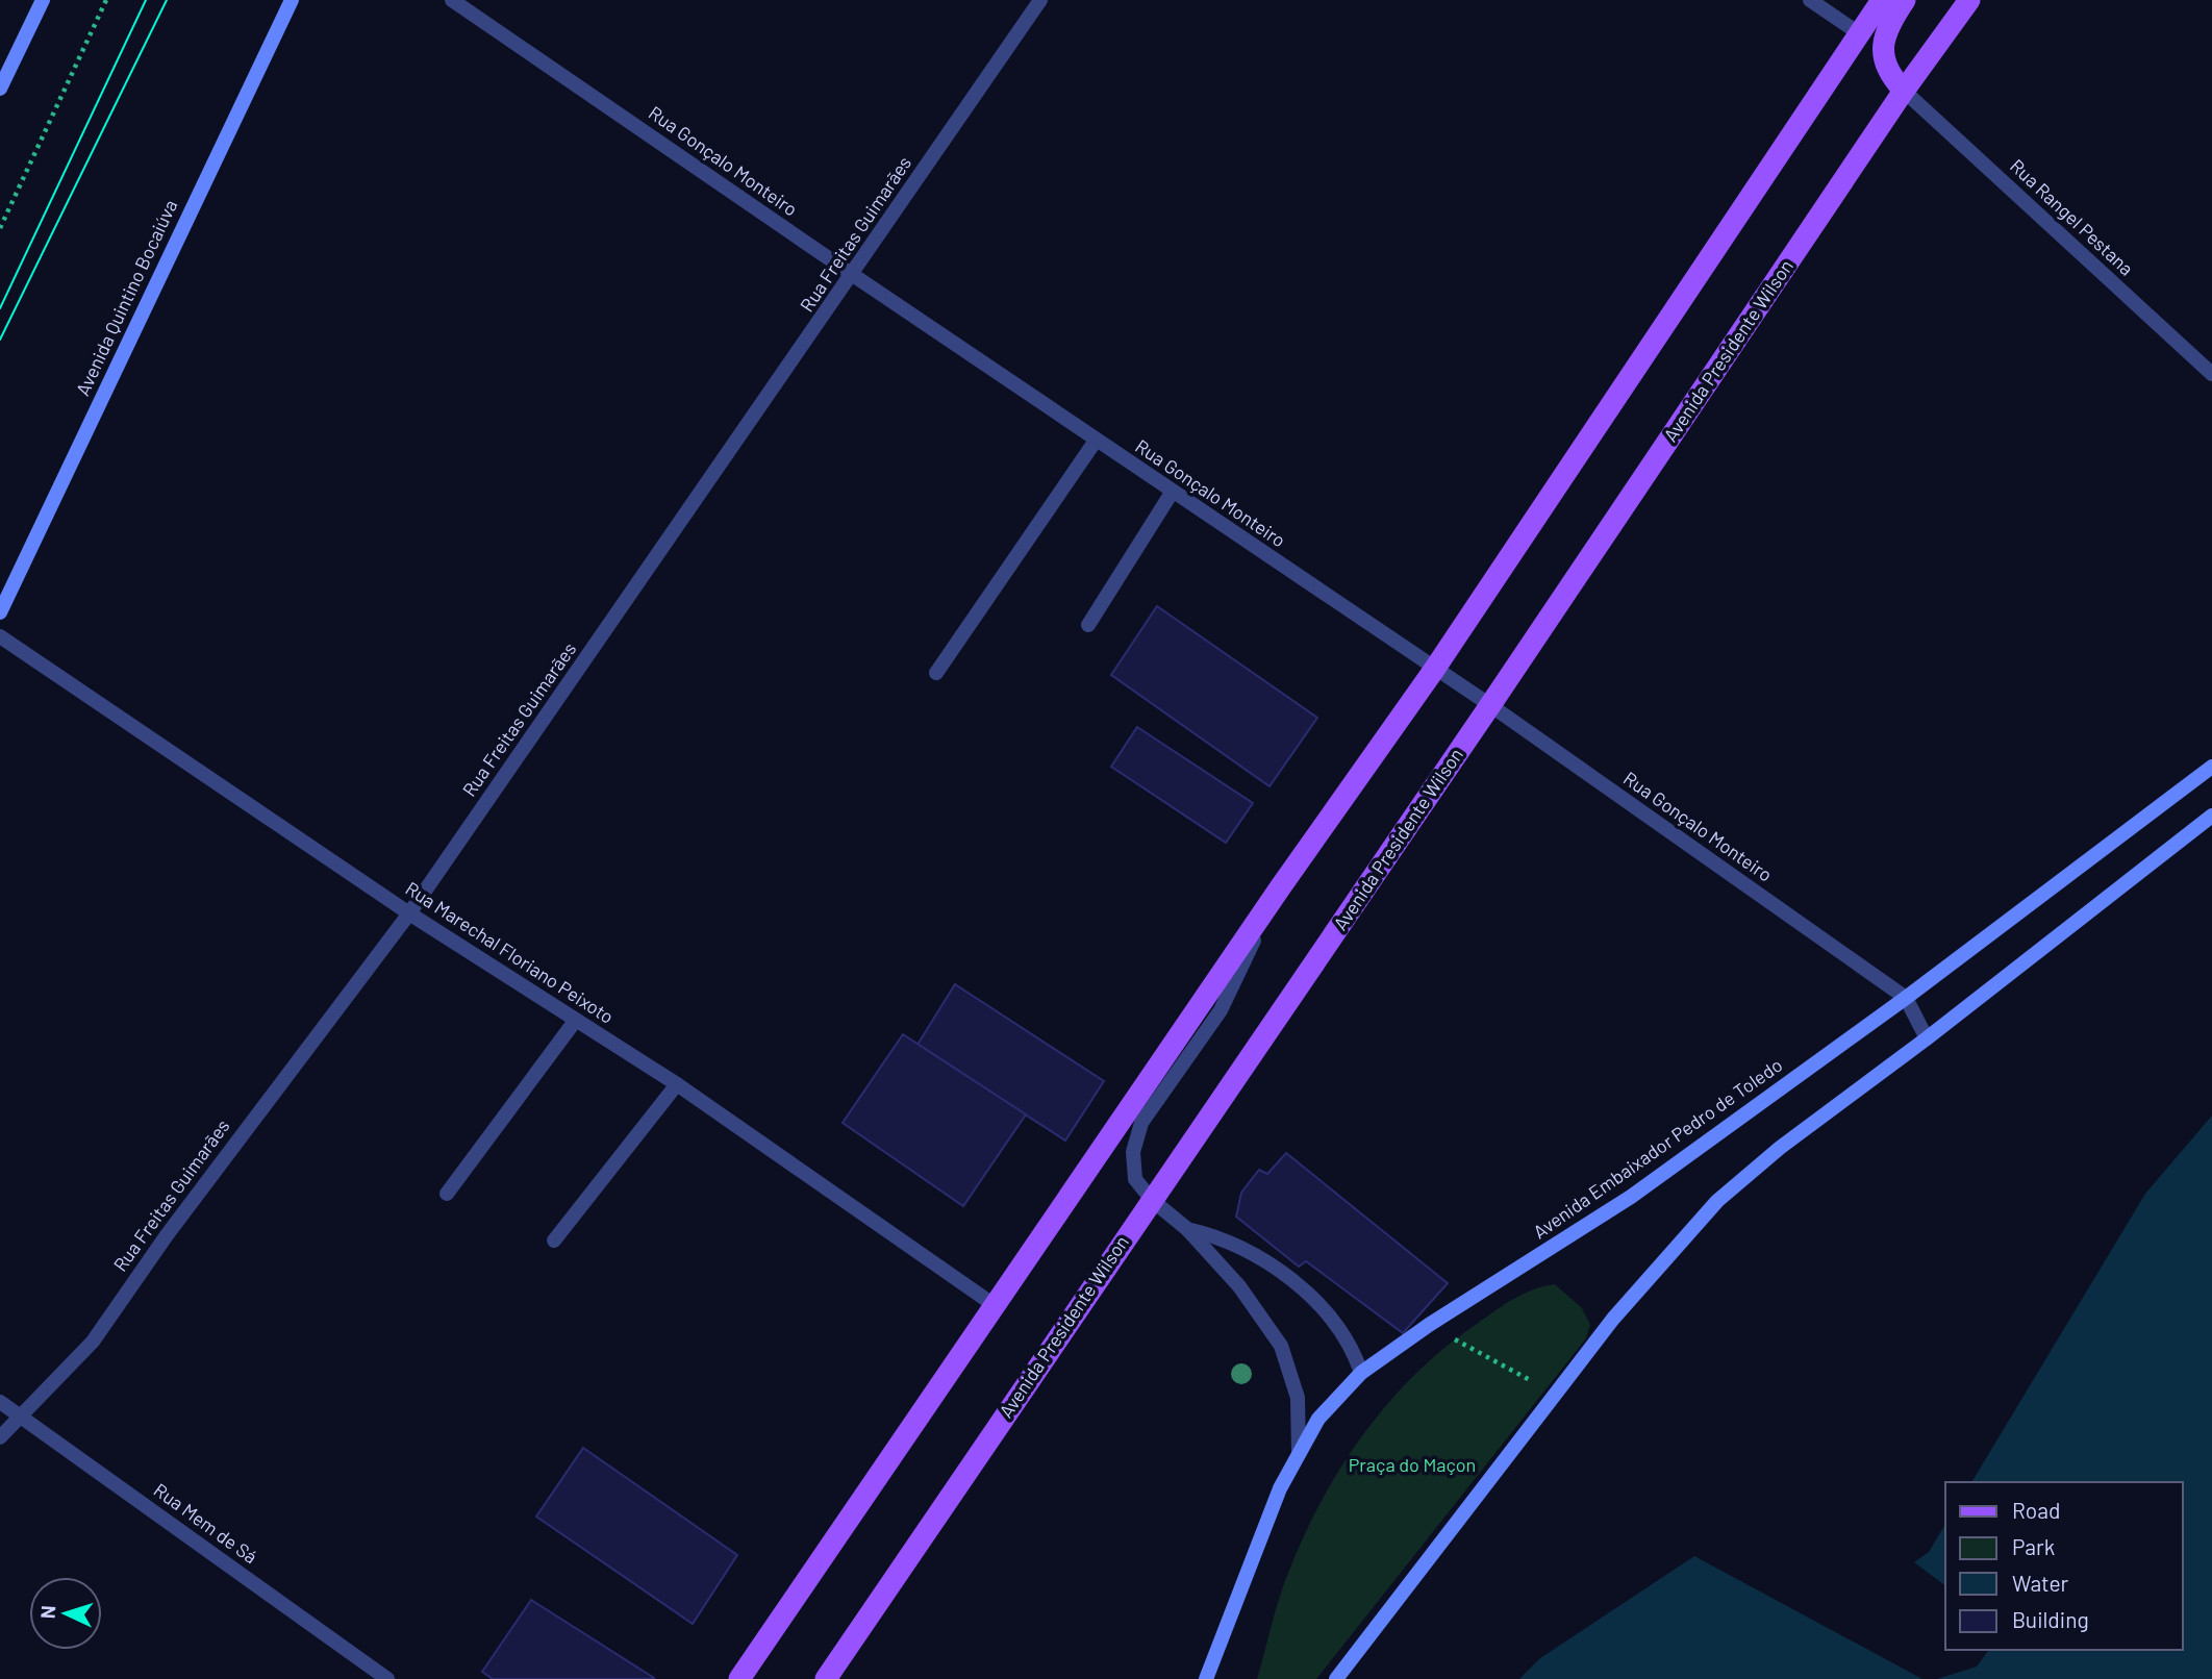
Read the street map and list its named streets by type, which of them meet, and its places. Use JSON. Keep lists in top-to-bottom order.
{
  "streets": {
    "main road": ["Avenida Quintino Bocaiúva", "Avenida Presidente Wilson", "Avenida Embaixador Pedro de Toledo"],
    "street": [
      "Rua Gonçalo Monteiro",
      "Rua Rangel Pestana",
      "Rua Freitas Guimarães",
      "Rua Marechal Floriano Peixoto",
      "Rua Mem de Sá"
    ]
  },
  "crossings": [
    ["Rua Gonçalo Monteiro", "Rua Freitas Guimarães"],
    ["Rua Gonçalo Monteiro", "Avenida Presidente Wilson"],
    ["Rua Gonçalo Monteiro", "Avenida Embaixador Pedro de Toledo"],
    ["Rua Rangel Pestana", "Avenida Presidente Wilson"],
    ["Rua Freitas Guimarães", "Rua Marechal Floriano Peixoto"],
    ["Rua Freitas Guimarães", "Rua Mem de Sá"]
  ],
  "parks": ["Praça do Maçon"],
  "legend": [
    "Road",
    "Park",
    "Water",
    "Building"
  ],
  "north": "left"
}
